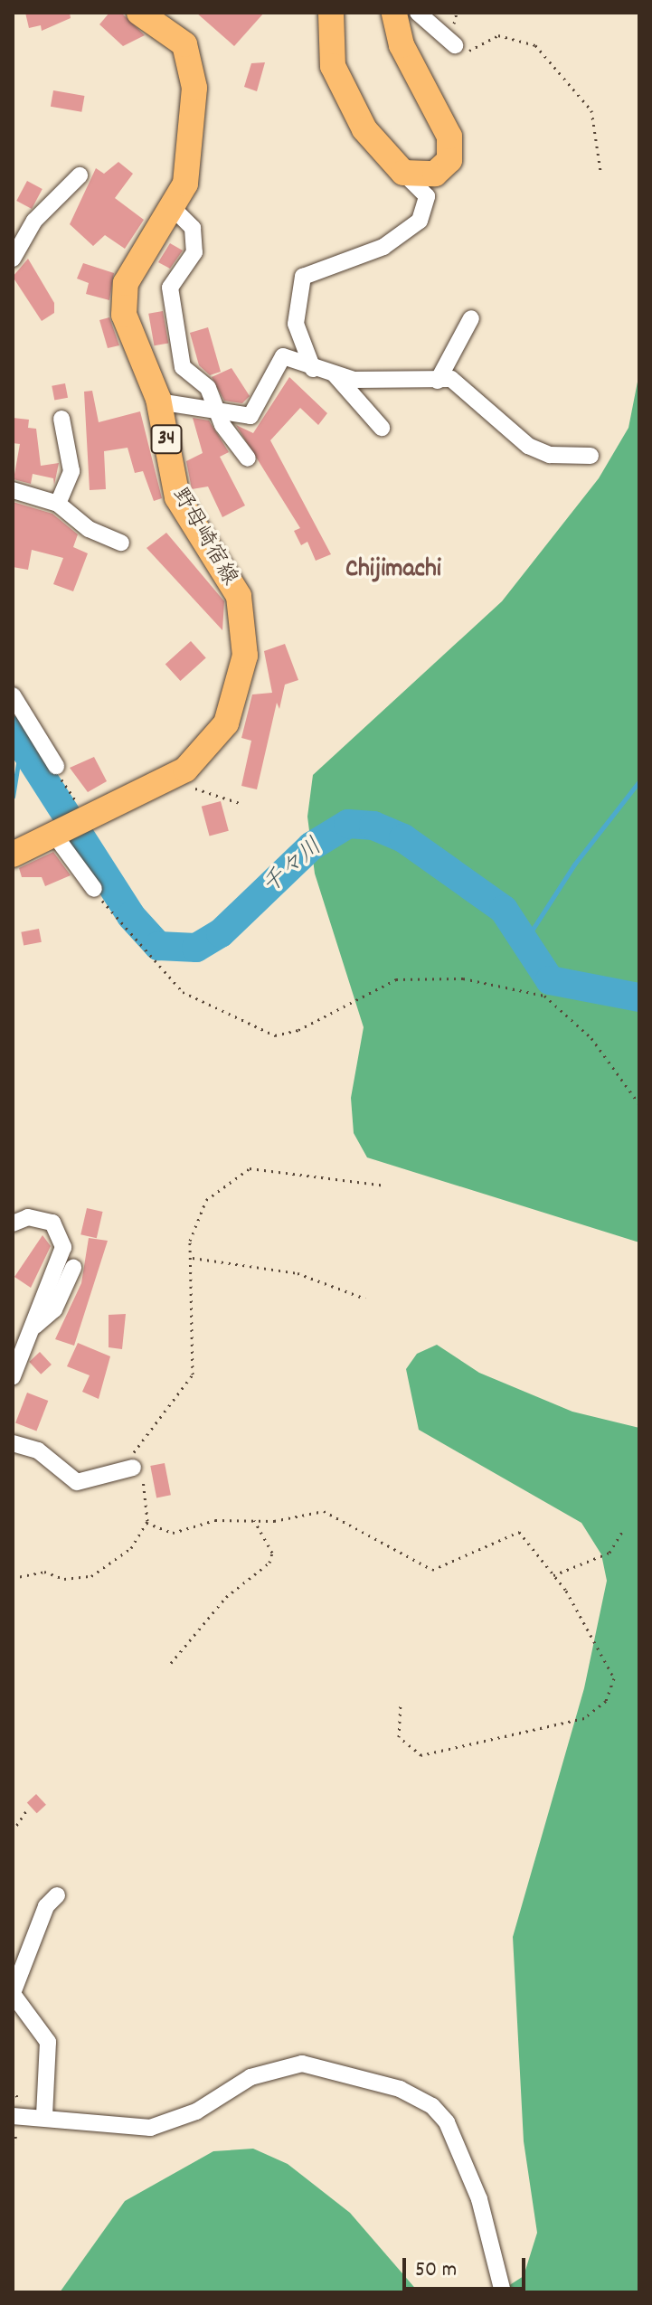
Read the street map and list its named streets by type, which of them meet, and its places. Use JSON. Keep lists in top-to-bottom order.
{
  "streets": {
    "main road": ["34", "野母崎宿線"]
  },
  "districts": ["Chijimachi"],
  "water": ["千々川"],
  "scale_bar": "50 m"
}
